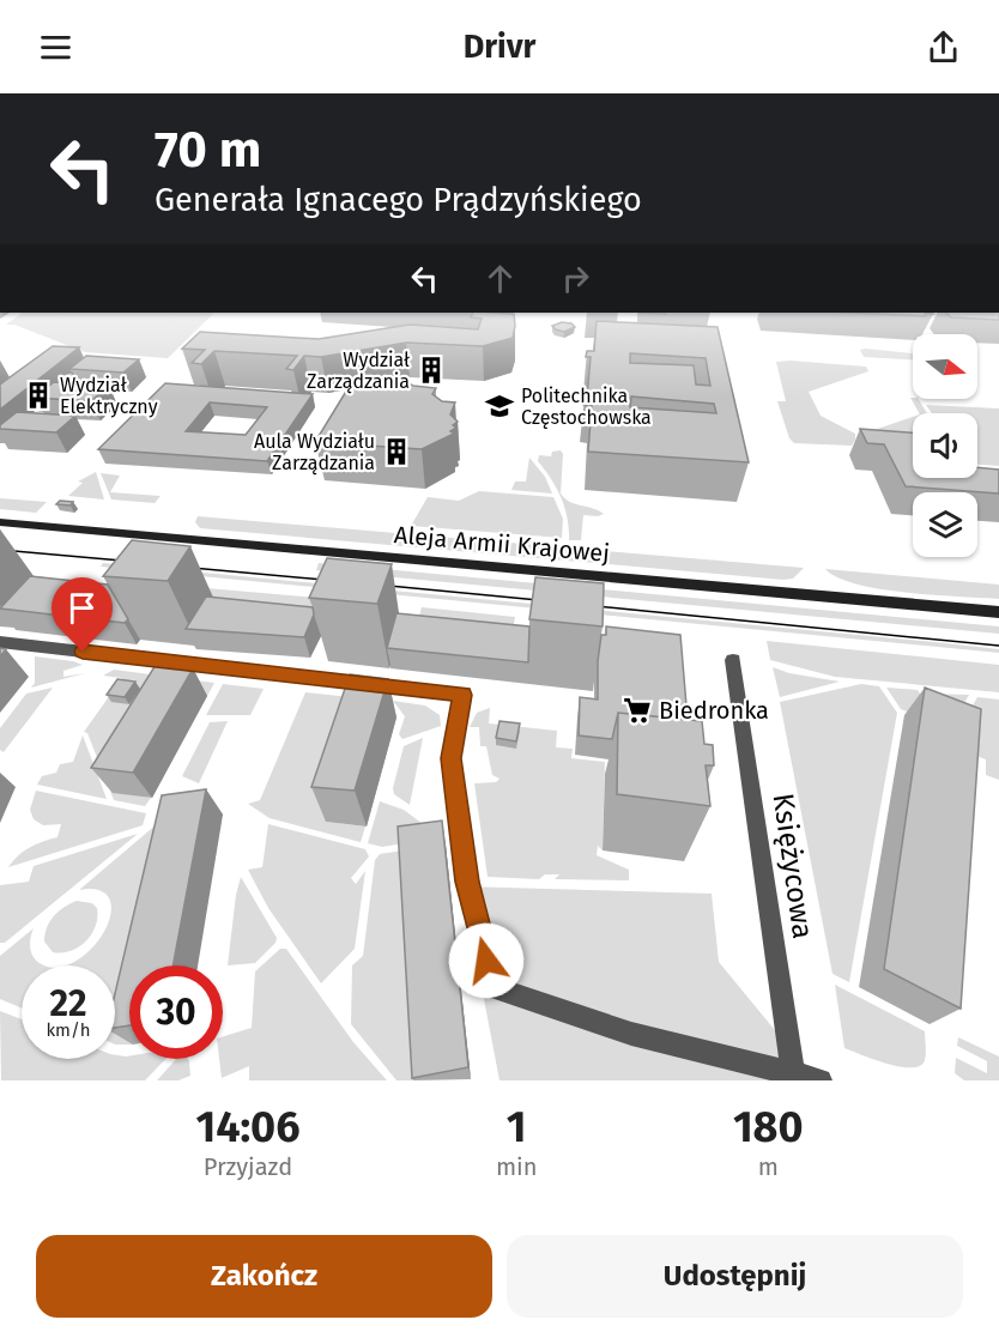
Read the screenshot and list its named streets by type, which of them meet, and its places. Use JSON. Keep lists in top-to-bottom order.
{
  "streets": {
    "main road": ["Aleja Armii Krajowej"],
    "street": ["Księżycowa"]
  },
  "places": {
    "building": ["Wydział Zarządzania", "Wydział Elektryczny", "Aula Wydziału Zarządzania"],
    "school or university": ["Politechnika Częstochowska"],
    "supermarket": ["Biedronka"]
  },
  "north": "right",
  "page": {
    "header": "Drivr",
    "turn": ["70 m", "Generała Ignacego Prądzyńskiego"],
    "speed": "22 km/h",
    "limit": "30",
    "eta": [
      "14:06",
      "Przyjazd",
      "1",
      "min",
      "180",
      "m"
    ],
    "buttons": ["Zakończ", "Udostępnij"]
  }
}
